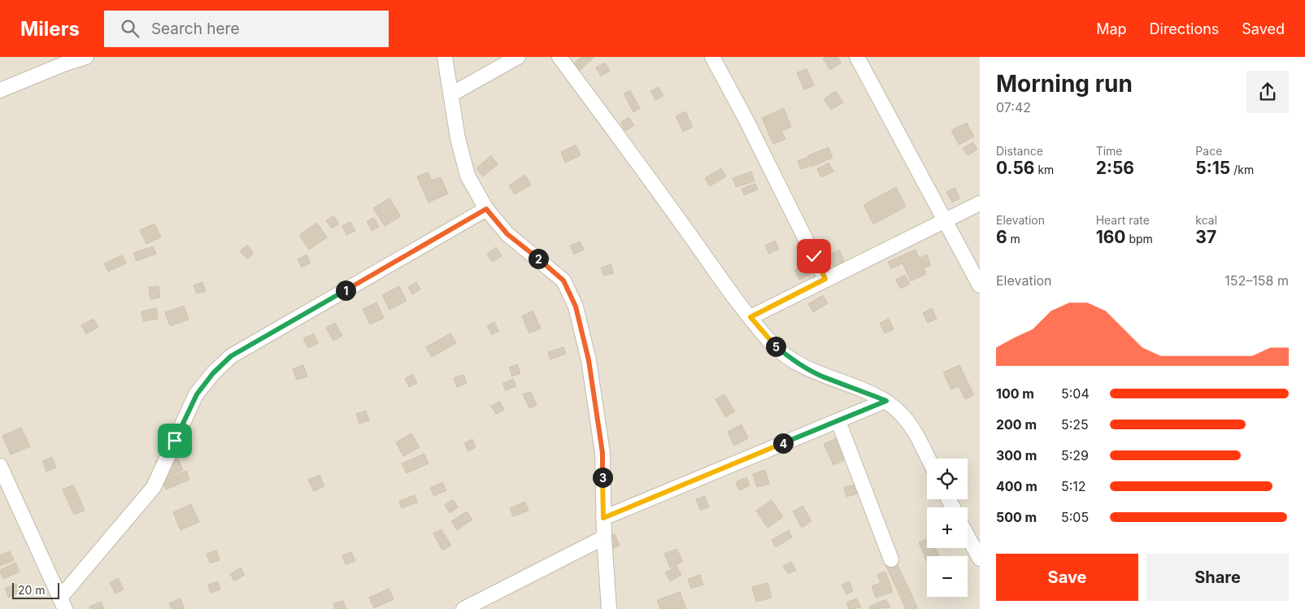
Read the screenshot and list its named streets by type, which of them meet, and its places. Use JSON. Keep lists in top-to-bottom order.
{
  "scale_bar": "20 m",
  "page": {
    "header": "Milers",
    "search": "Search here",
    "nav": ["Map", "Directions", "Saved"],
    "heading": ["Morning run", "07:42"],
    "stats": [
      ["Distance", "0.56 km"],
      ["Time", "2:56"],
      ["Pace", "5:15 /km"],
      ["Elevation", "6 m"],
      ["Heart rate", "160 bpm"],
      ["kcal", "37"]
    ],
    "pins": [
      "2",
      "1",
      "5",
      "4",
      "3"
    ],
    "chart": ["Elevation", "152–158 m"],
    "list": [
      {
        "name": "100 m",
        "note": "5:04"
      },
      {
        "name": "200 m",
        "note": "5:25"
      },
      {
        "name": "300 m",
        "note": "5:29"
      },
      {
        "name": "400 m",
        "note": "5:12"
      },
      {
        "name": "500 m",
        "note": "5:05"
      }
    ],
    "map_buttons": ["+", "−"],
    "buttons": ["Save", "Share"],
    "scale": "20 m"
  }
}
